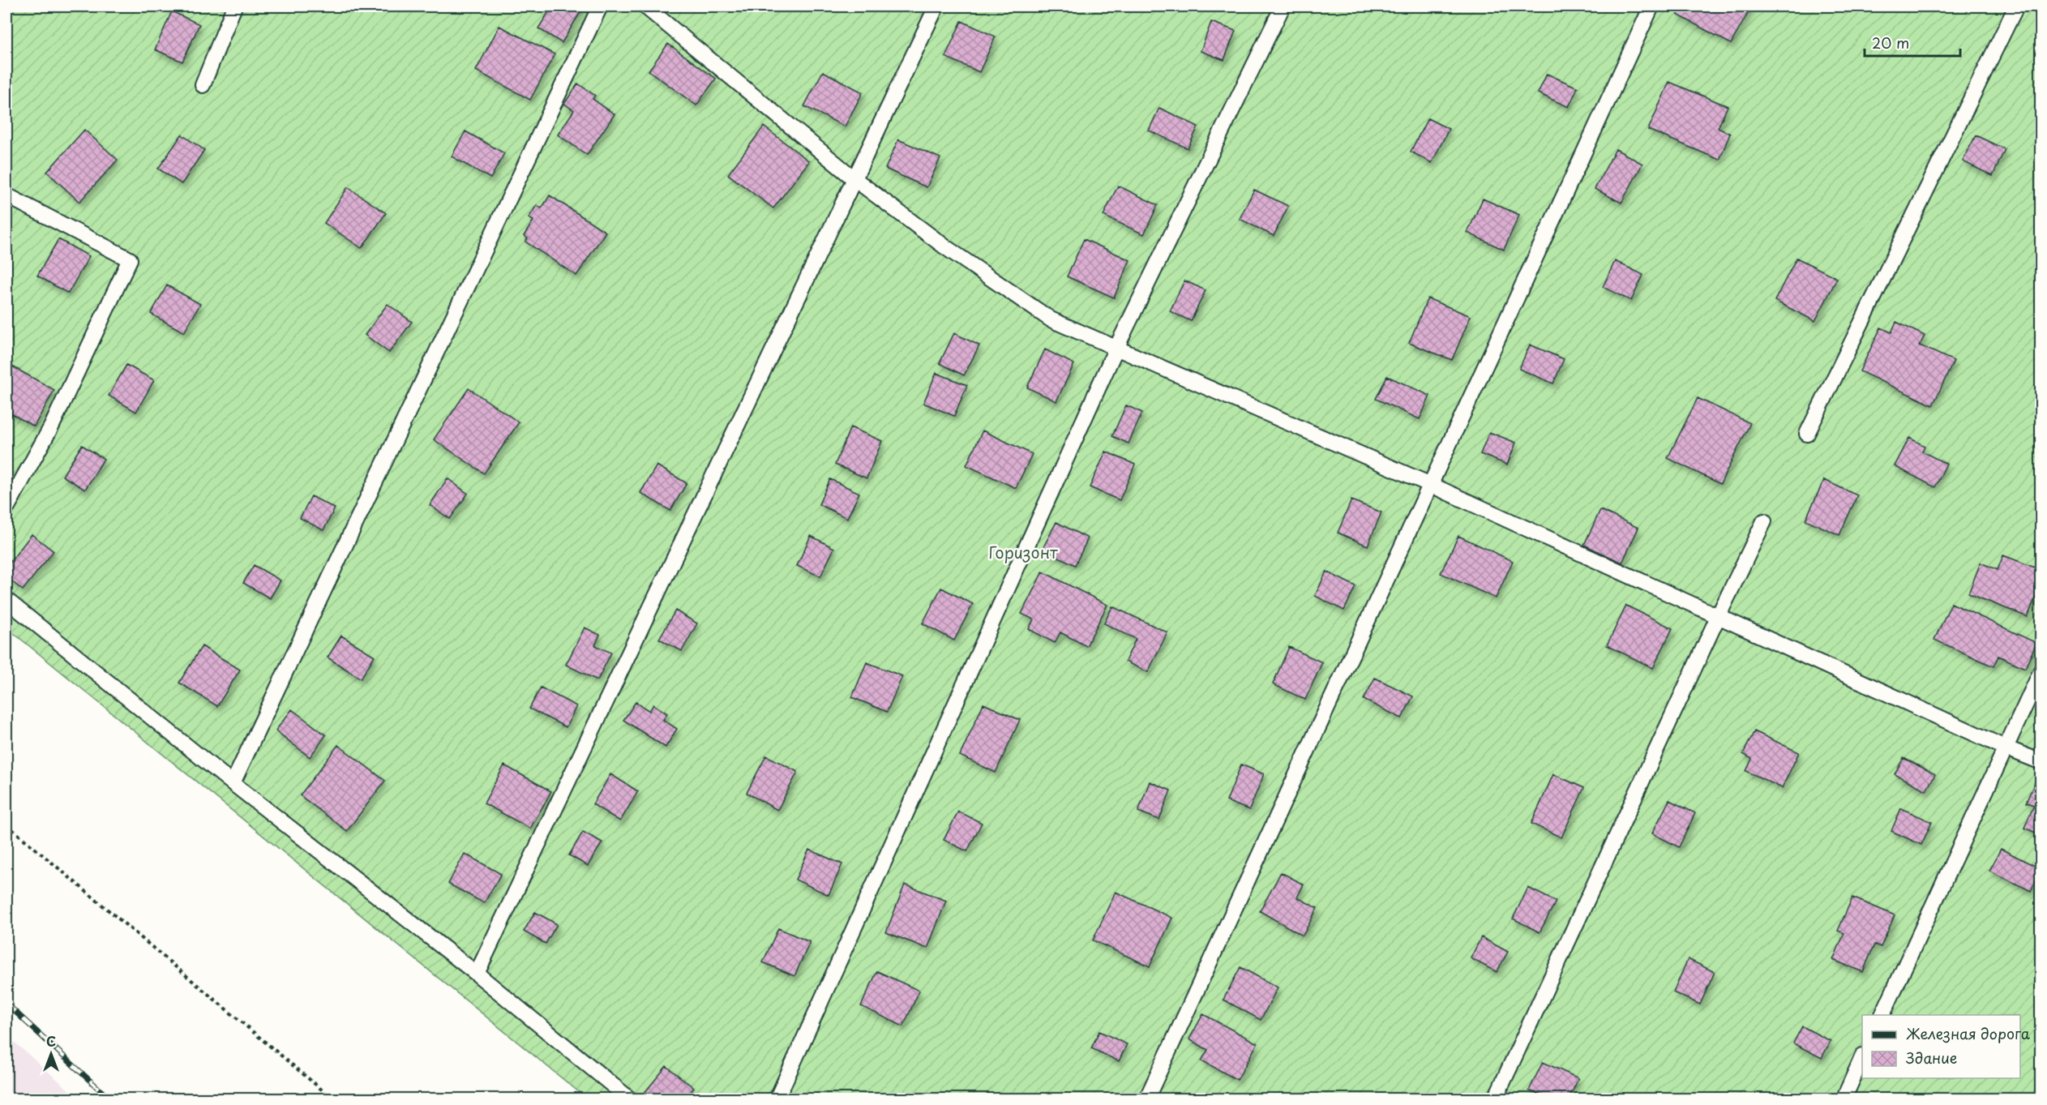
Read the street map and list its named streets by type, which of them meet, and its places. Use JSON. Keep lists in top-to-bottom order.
{
  "parks": ["Горизонт"],
  "legend": ["Железная дорога", "Здание"],
  "scale_bar": "20 m",
  "north": "top"
}
